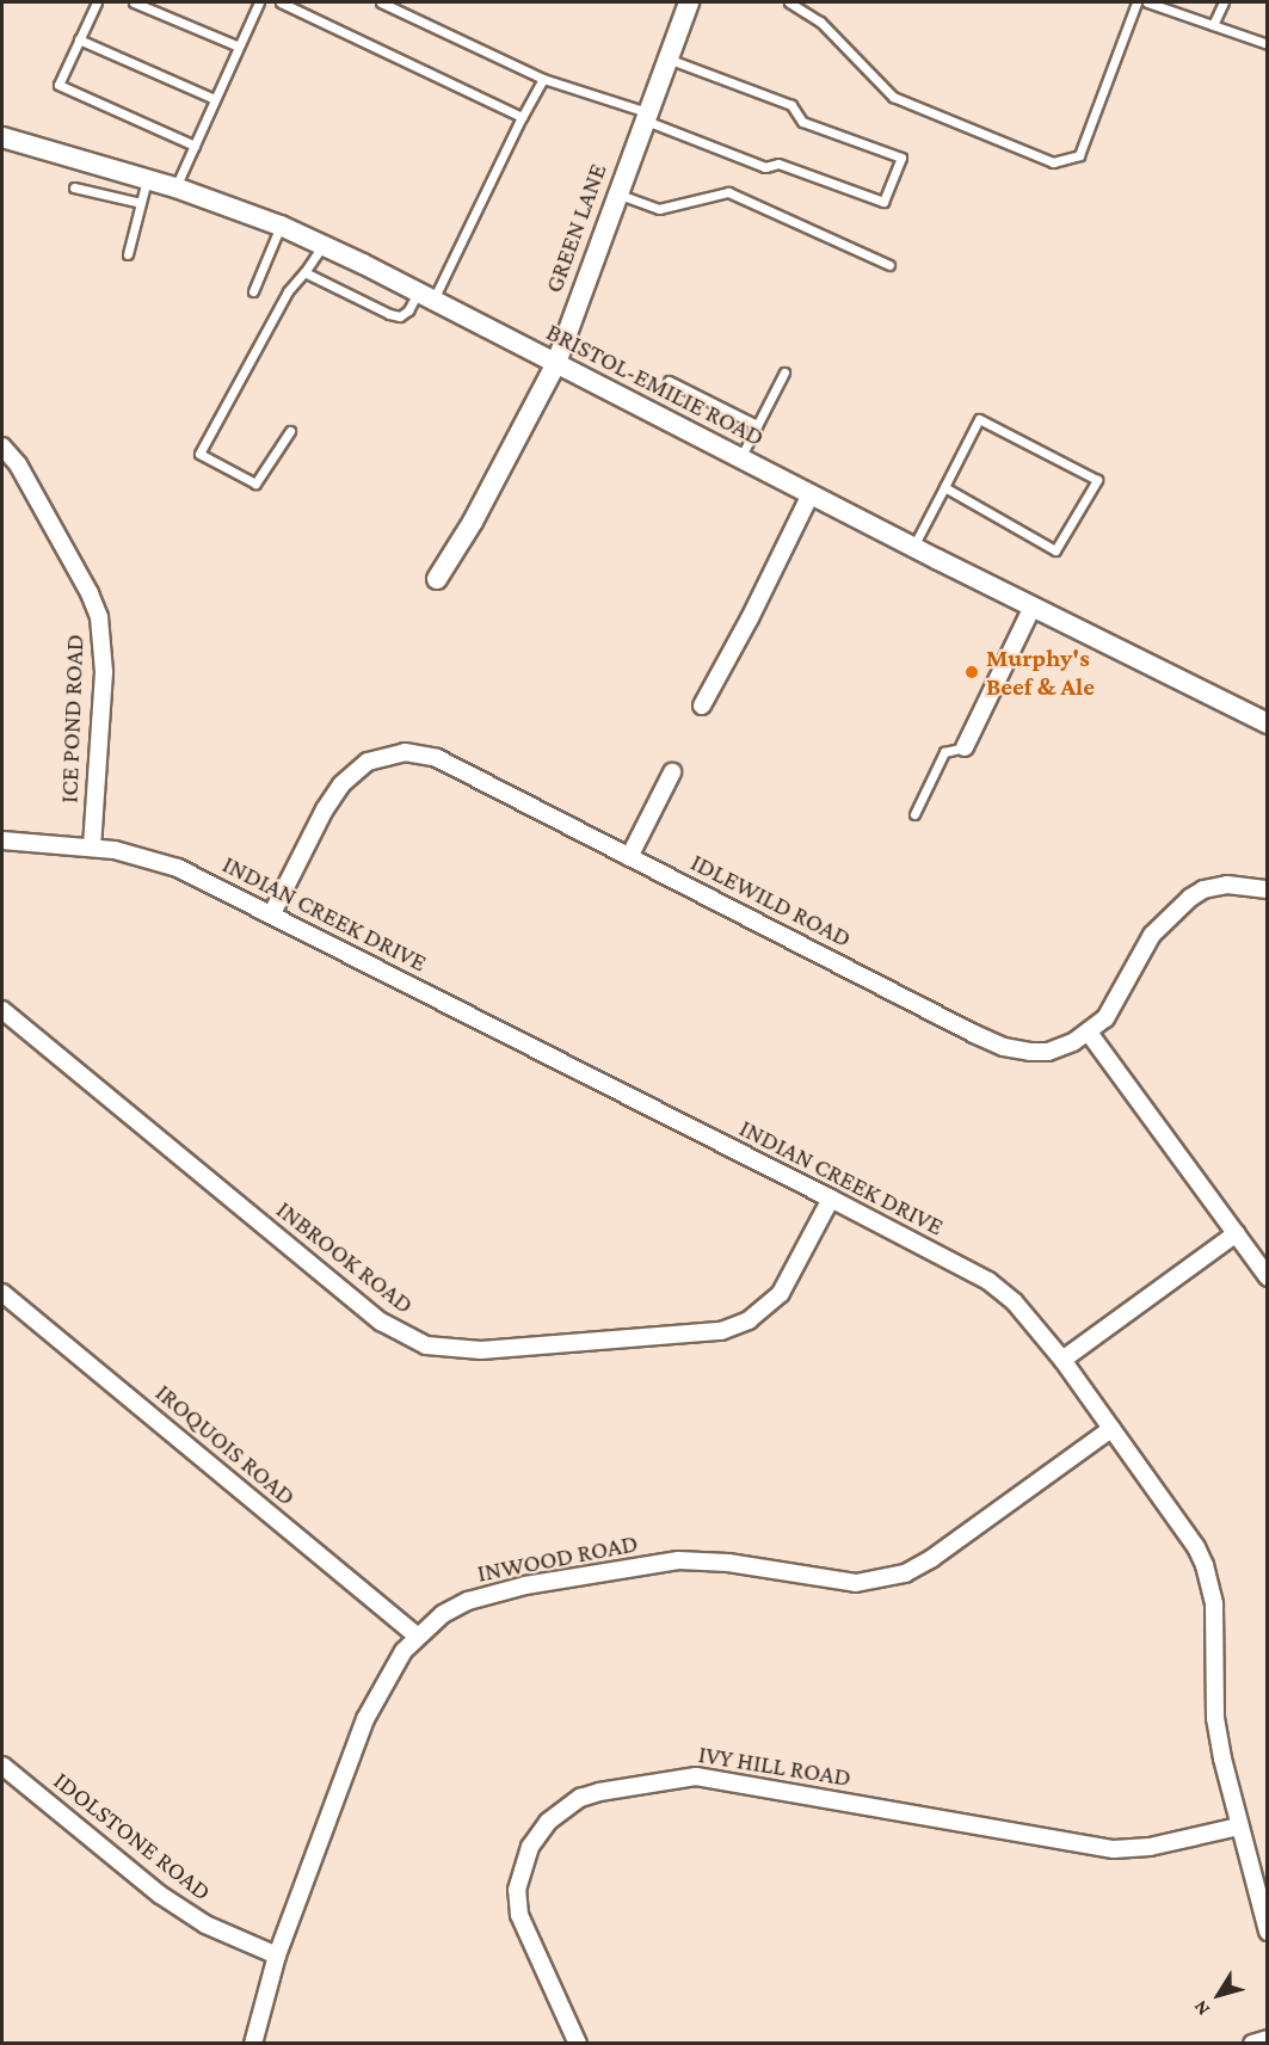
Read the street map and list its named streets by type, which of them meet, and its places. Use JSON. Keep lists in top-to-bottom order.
{
  "streets": {
    "street": [
      "GREEN LANE",
      "BRISTOL-EMILIE ROAD",
      "ICE POND ROAD",
      "IDLEWILD ROAD",
      "INDIAN CREEK DRIVE",
      "INBROOK ROAD",
      "IROQUOIS ROAD",
      "INWOOD ROAD",
      "IVY HILL ROAD",
      "IDOLSTONE ROAD"
    ]
  },
  "crossings": [
    ["GREEN LANE", "BRISTOL-EMILIE ROAD"],
    ["ICE POND ROAD", "INDIAN CREEK DRIVE"],
    ["IDLEWILD ROAD", "INDIAN CREEK DRIVE"],
    ["INDIAN CREEK DRIVE", "INBROOK ROAD"],
    ["INDIAN CREEK DRIVE", "INWOOD ROAD"],
    ["INDIAN CREEK DRIVE", "IVY HILL ROAD"],
    ["IROQUOIS ROAD", "INWOOD ROAD"],
    ["INWOOD ROAD", "IDOLSTONE ROAD"]
  ],
  "places": ["Murphy's Beef & Ale"],
  "north": "bottom left"
}
